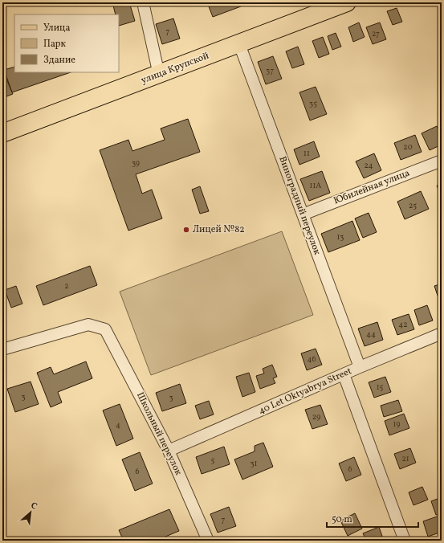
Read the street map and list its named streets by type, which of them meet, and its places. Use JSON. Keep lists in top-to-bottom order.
{
  "streets": {
    "main road": ["улица Крупской"],
    "street": [
      "Юбилейная улица",
      "Виноградный переулок",
      "40 Let Oktyabrya Street",
      "Школьный переулок"
    ]
  },
  "crossings": [
    ["улица Крупской", "Виноградный переулок"],
    ["Юбилейная улица", "Виноградный переулок"],
    ["Виноградный переулок", "40 Let Oktyabrya Street"],
    ["40 Let Oktyabrya Street", "Школьный переулок"]
  ],
  "places": ["Лицей №82"],
  "house_numbers": [
    "7",
    "27",
    "37",
    "35",
    "20",
    "11",
    "39",
    "24",
    "11А",
    "25",
    "13",
    "2",
    "42",
    "44",
    "46",
    "15",
    "3",
    "3",
    "29",
    "19",
    "4",
    "21",
    "5",
    "31",
    "6",
    "6",
    "7"
  ],
  "legend": ["Улица", "Парк", "Здание"],
  "scale_bar": "50 m",
  "north": "top right"
}
